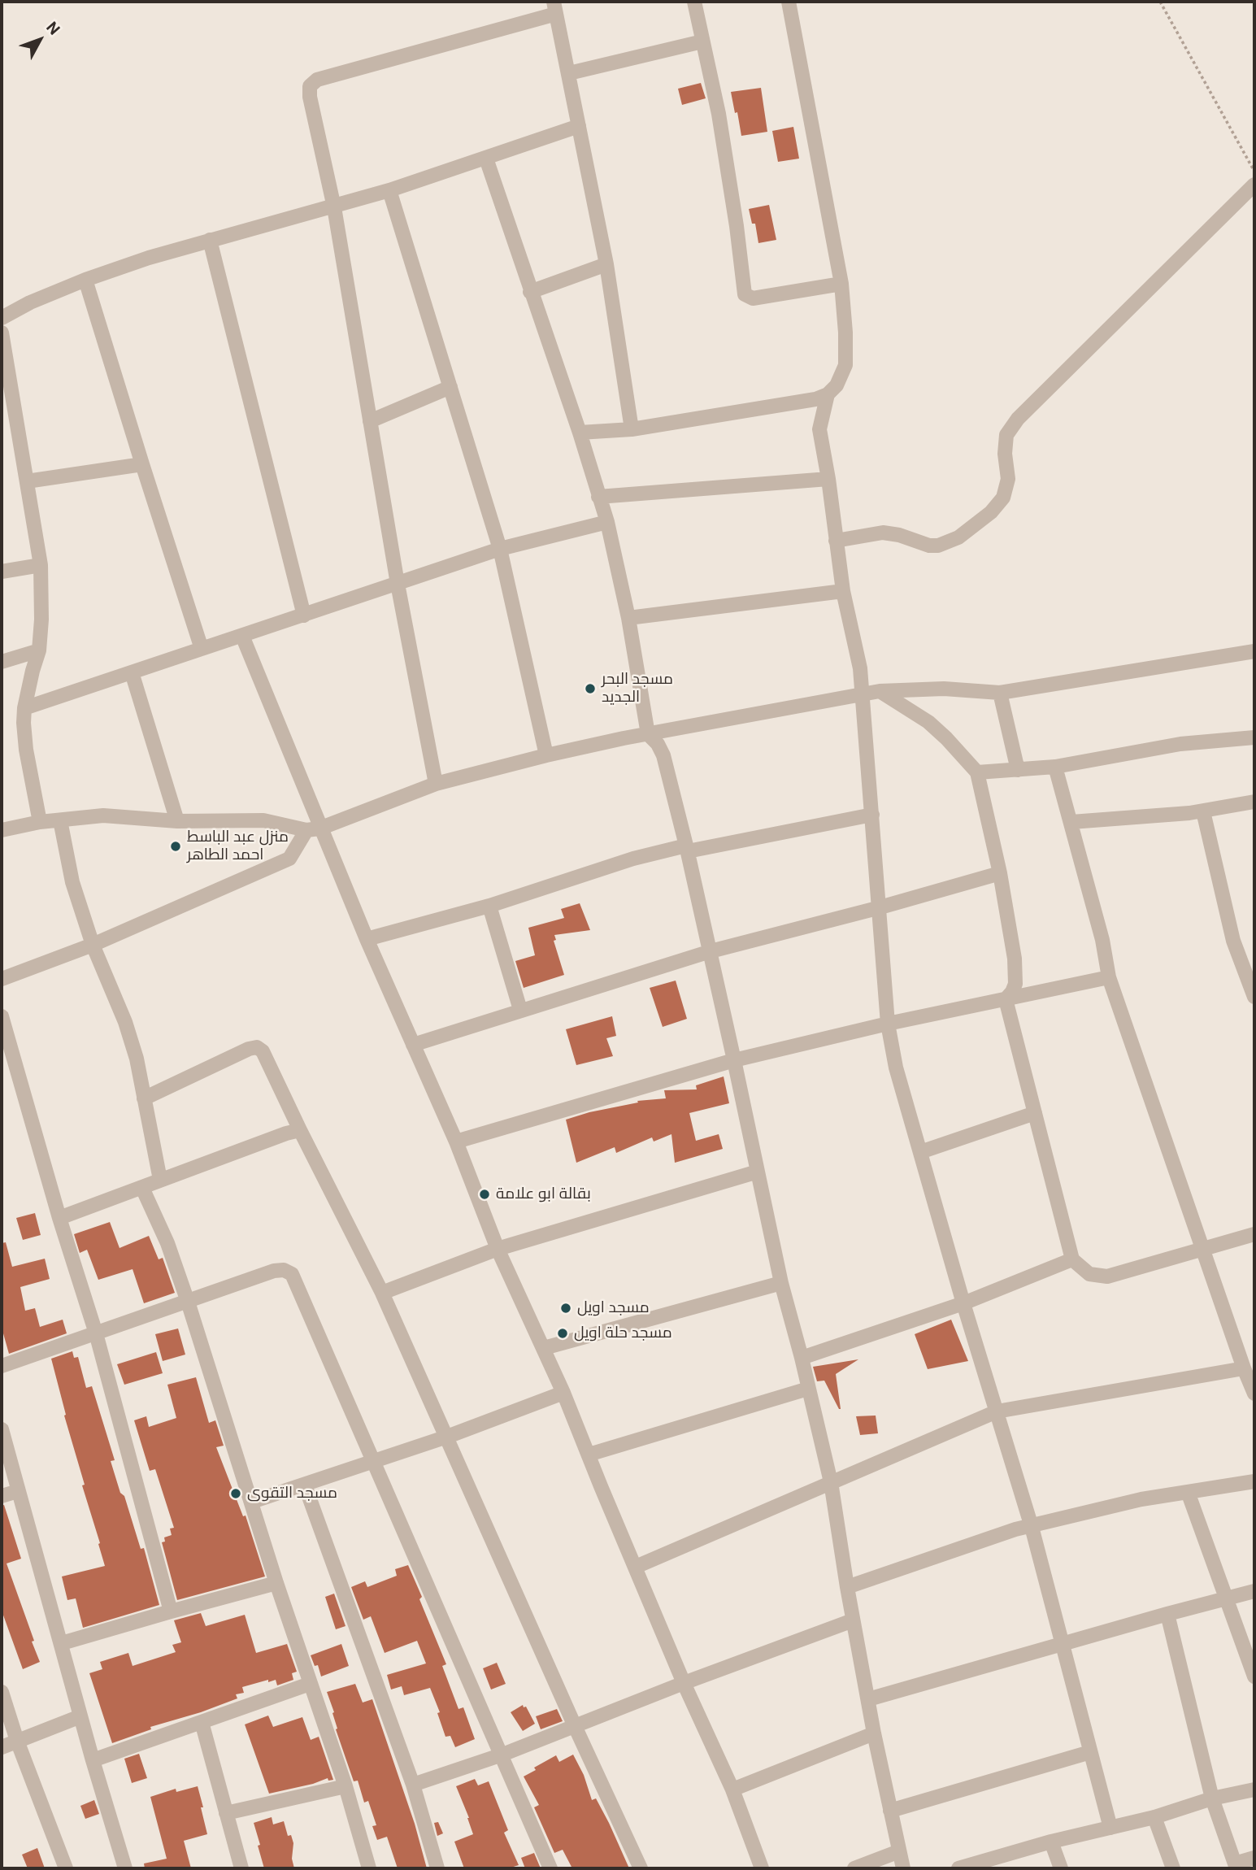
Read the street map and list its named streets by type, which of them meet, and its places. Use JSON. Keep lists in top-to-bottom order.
{
  "places": [
    "مسجد البحر الجديد",
    "منزل عبد الباسط احمد الطاهر",
    "بقالة ابو علامة",
    "مسجد اويل",
    "مسجد حلة اويل",
    "مسجد التقوى"
  ],
  "north": "top right"
}
